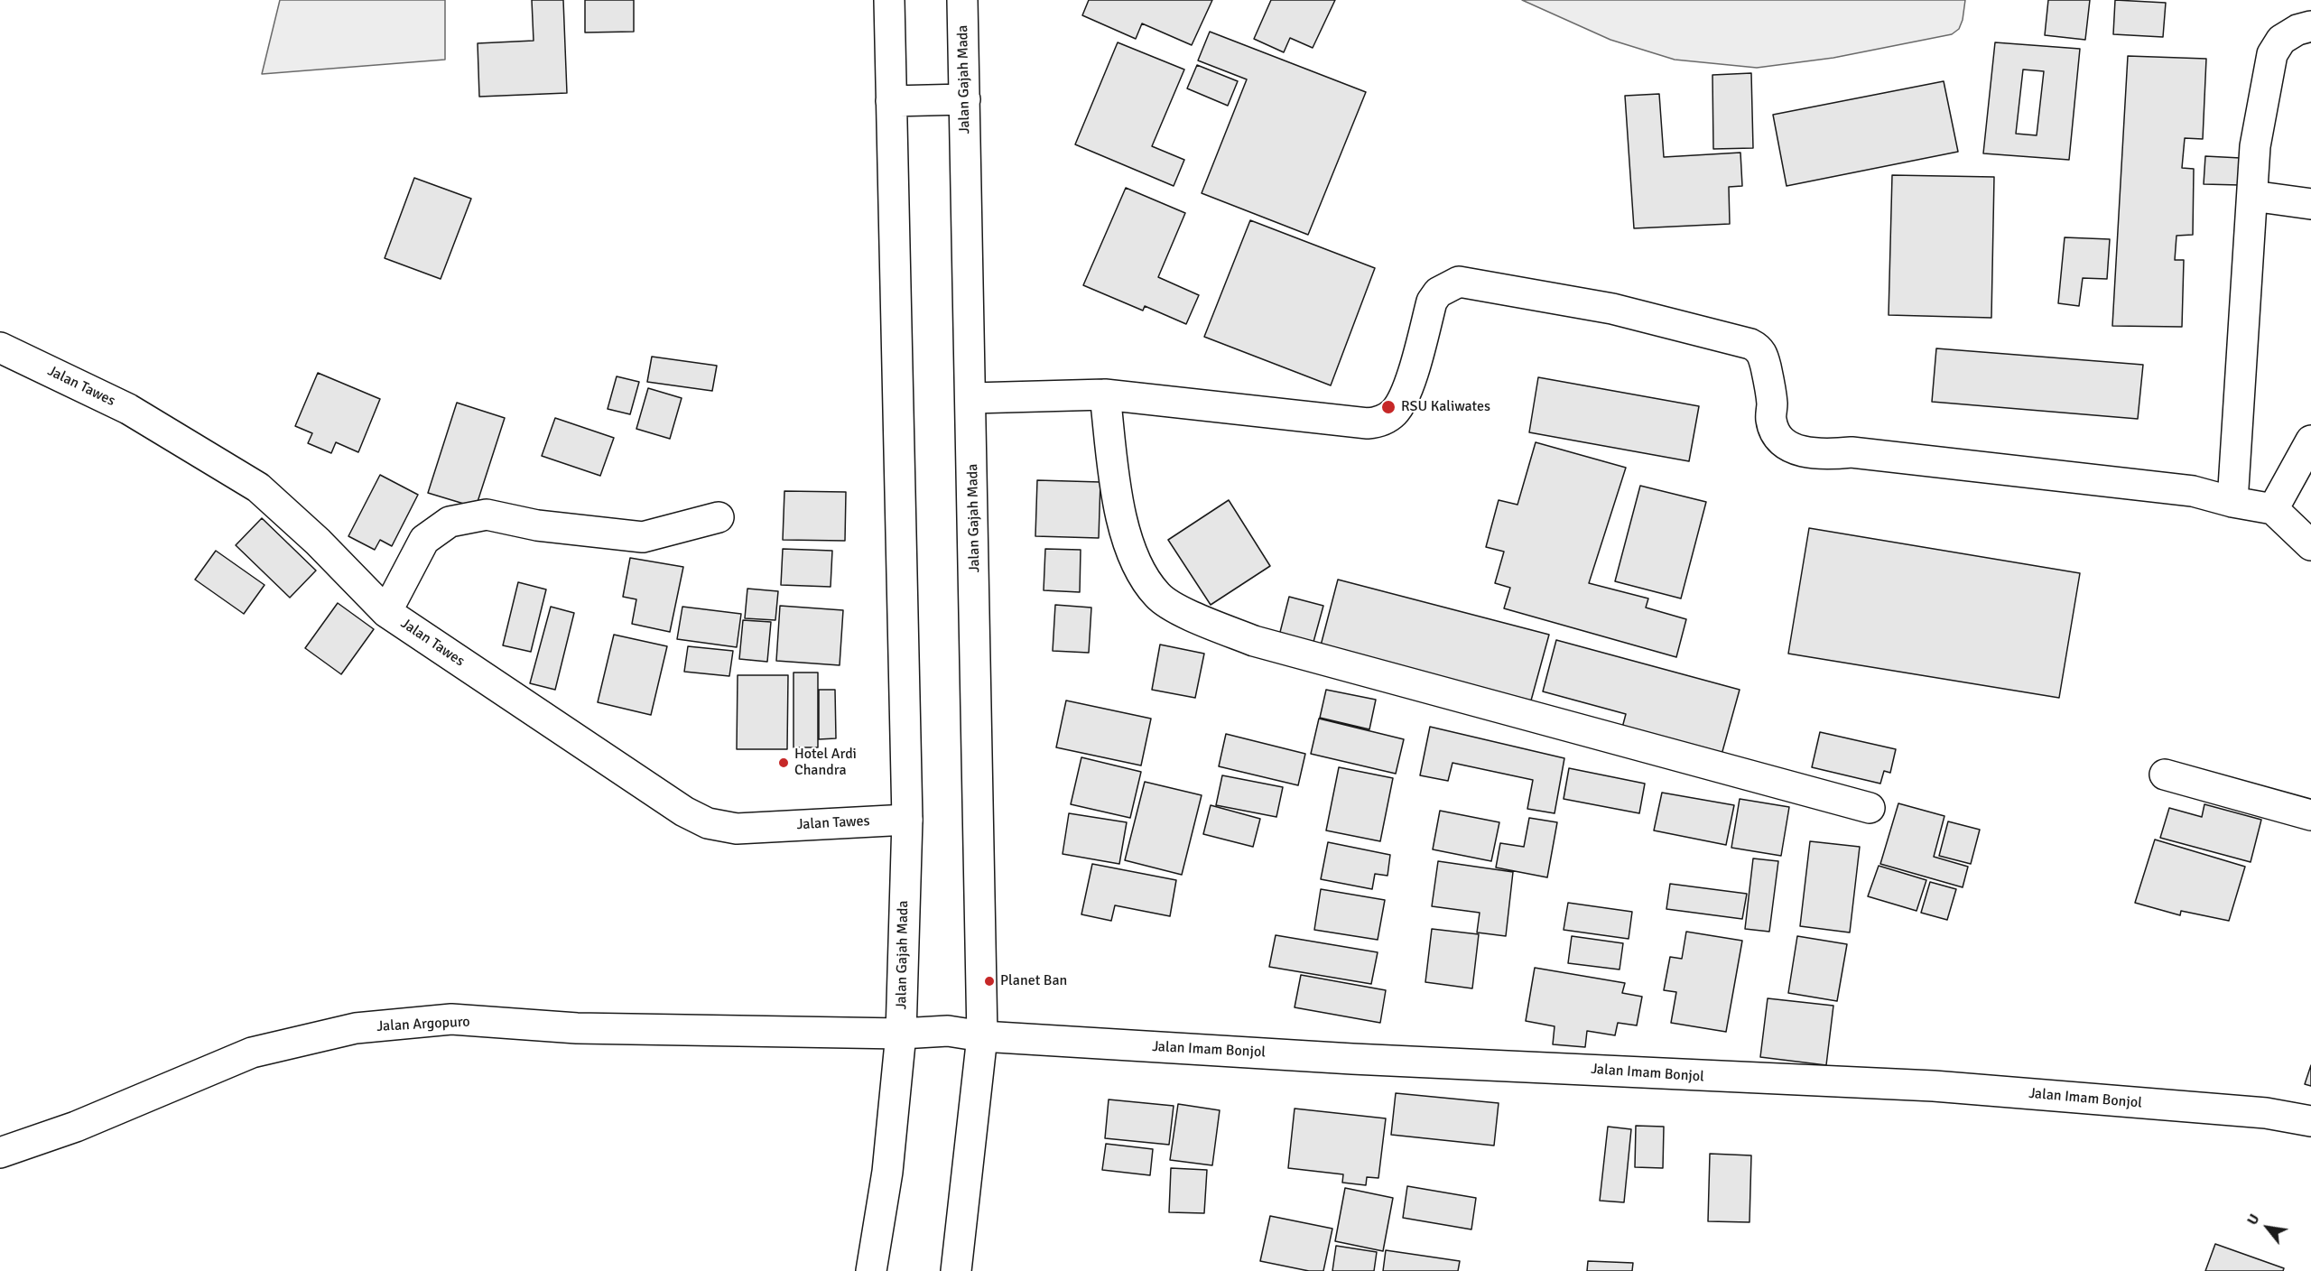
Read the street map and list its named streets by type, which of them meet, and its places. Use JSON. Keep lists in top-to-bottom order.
{
  "streets": {
    "main road": [
      "Jalan Gajah Mada",
      "Jalan Tawes",
      "Jalan Argopuro",
      "Jalan Imam Bonjol"
    ]
  },
  "crossings": [
    ["Jalan Gajah Mada", "Jalan Tawes"],
    ["Jalan Gajah Mada", "Jalan Argopuro"],
    ["Jalan Gajah Mada", "Jalan Imam Bonjol"]
  ],
  "places": ["RSU Kaliwates", "Hotel Ardi Chandra", "Planet Ban"],
  "north": "top left"
}
